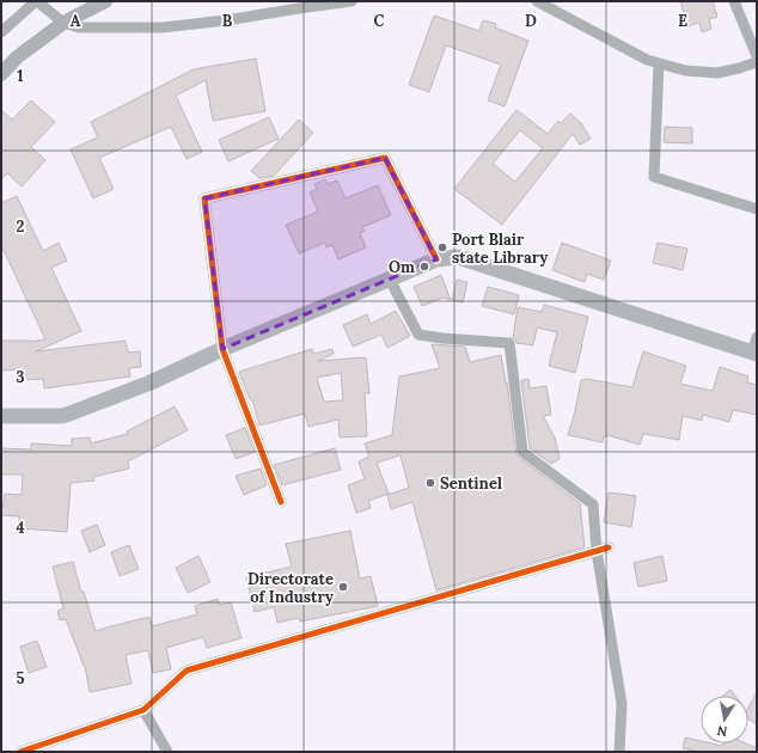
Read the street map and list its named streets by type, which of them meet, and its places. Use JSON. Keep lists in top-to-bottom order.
{
  "places": [
    "Port Blair state Library",
    "Om",
    "Sentinel",
    "Directorate of Industry"
  ],
  "north": "bottom",
  "grid": {
    "columns": [
      "A",
      "B",
      "C",
      "D",
      "E"
    ],
    "rows": [
      "1",
      "2",
      "3",
      "4",
      "5"
    ]
  }
}
